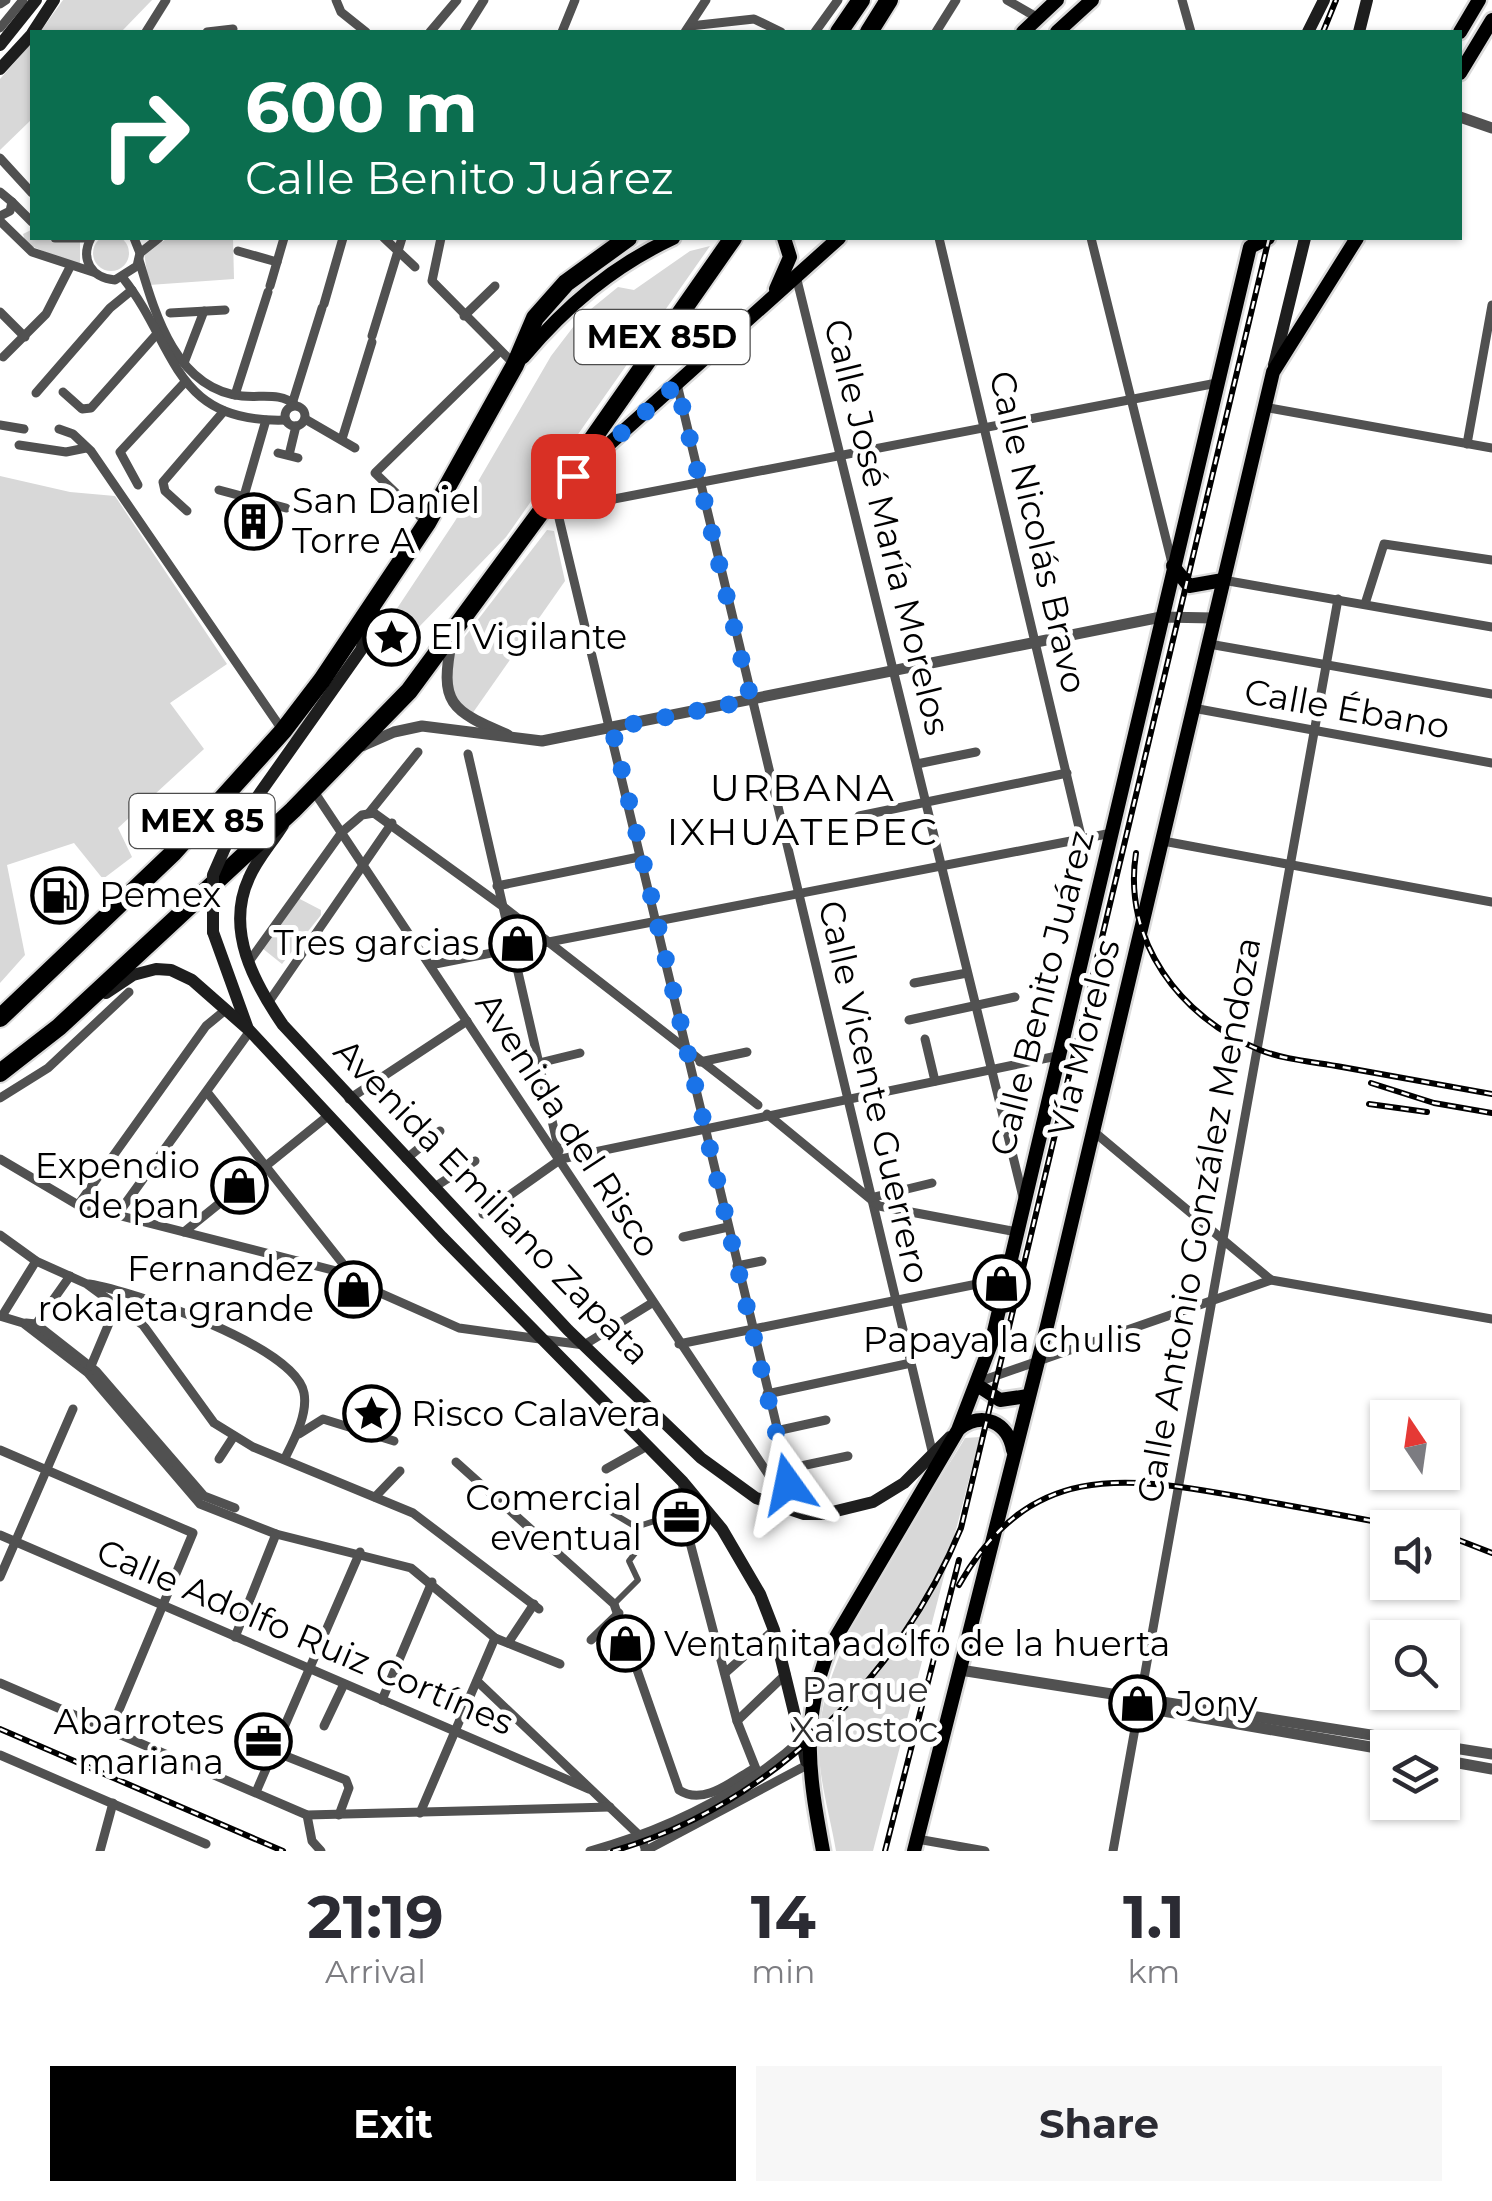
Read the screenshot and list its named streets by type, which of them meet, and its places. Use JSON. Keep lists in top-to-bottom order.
{
  "streets": {
    "highway": ["MEX 85D", "MEX 85"],
    "main road": ["Calle Benito Juárez", "Vía Morelos", "Avenida Emiliano Zapata"],
    "street": [
      "Calle José María Morelos",
      "Calle Nicolás Bravo",
      "Calle Ébano",
      "Calle Vicente Guerrero",
      "Avenida del Risco",
      "Calle Antonio González Mendoza",
      "Calle Adolfo Ruiz Cortínes"
    ]
  },
  "crossings": [
    ["MEX 85D", "MEX 85"],
    ["Calle José María Morelos", "MEX 85"],
    ["Calle José María Morelos", "Calle Benito Juárez"],
    ["Calle Ébano", "Vía Morelos"],
    ["Calle Ébano", "Calle Antonio González Mendoza"],
    ["MEX 85", "Calle Vicente Guerrero"],
    ["MEX 85", "Avenida del Risco"],
    ["MEX 85", "Avenida Emiliano Zapata"],
    ["Calle Vicente Guerrero", "Avenida Emiliano Zapata"]
  ],
  "districts": ["URBANA IXHUATEPEC"],
  "parks": ["Parque Xalostoc"],
  "places": {
    "building": ["San Daniel Torre A"],
    "place": ["El Vigilante", "Risco Calavera"],
    "fuel station": ["Pemex"],
    "shop": [
      "Tres garcias",
      "Expendio de pan",
      "Papaya la chulis",
      "Fernandez rokaleta grande",
      "Ventanita adolfo de la huerta",
      "Jony"
    ],
    "office": ["Comercial eventual", "Abarrotes mariana"]
  },
  "north": "top",
  "page": {
    "turn": ["600 m", "Calle Benito Juárez"],
    "eta": [
      "21:19",
      "Arrival",
      "14",
      "min",
      "1.1",
      "km"
    ],
    "buttons": ["Exit", "Share"]
  }
}
